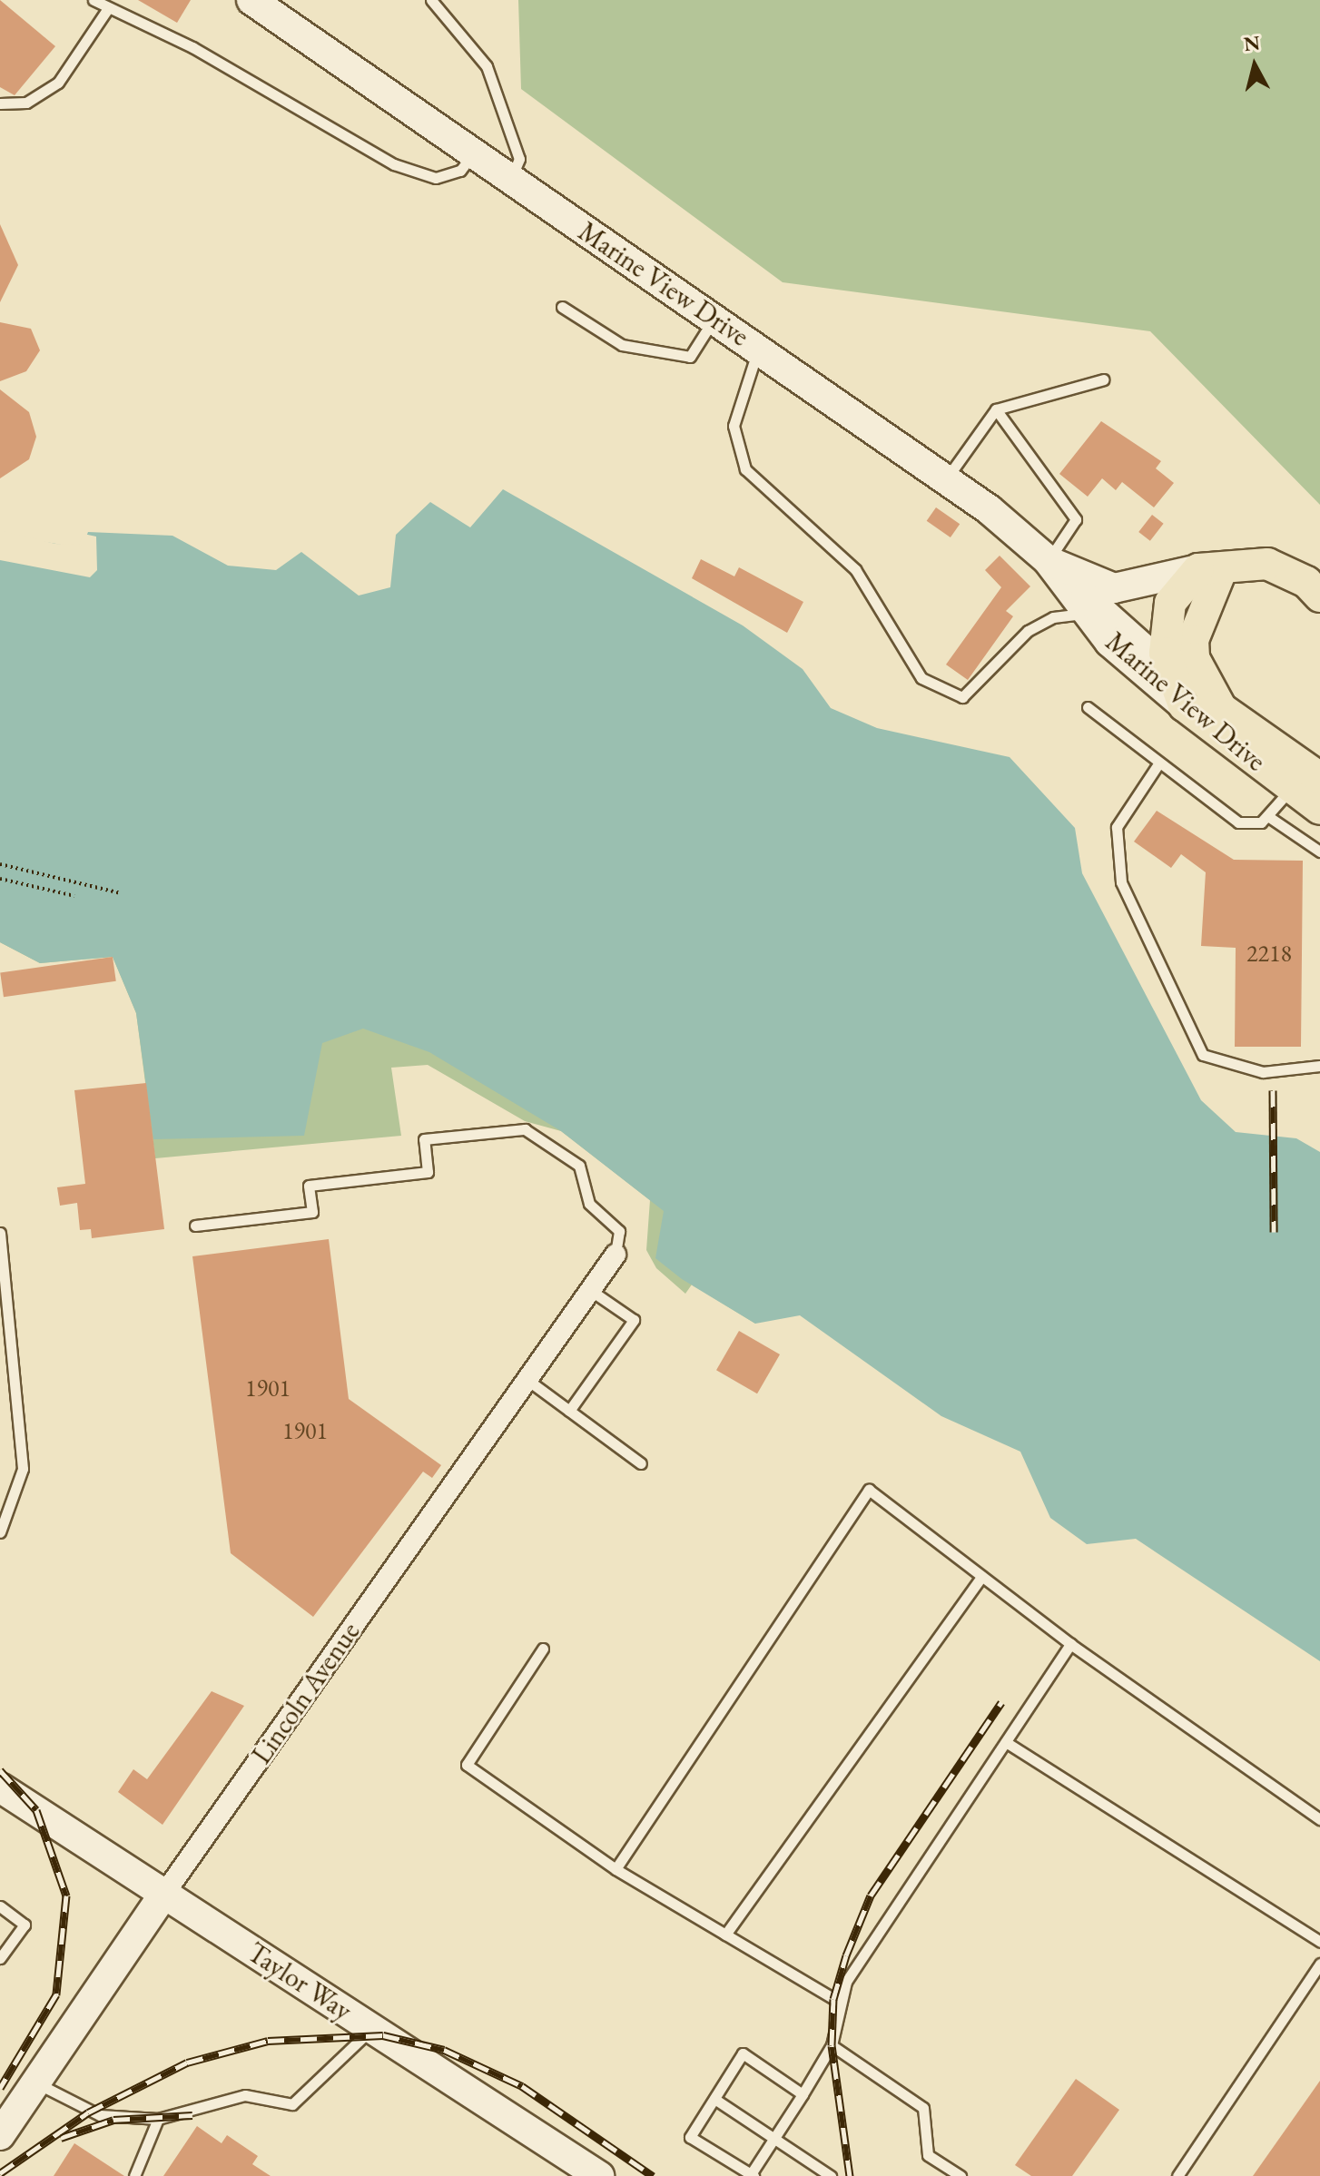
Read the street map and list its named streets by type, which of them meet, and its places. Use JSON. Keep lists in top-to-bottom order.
{
  "streets": {
    "main road": ["Marine View Drive", "Lincoln Avenue", "Taylor Way"]
  },
  "crossings": [
    ["Lincoln Avenue", "Taylor Way"]
  ],
  "house_numbers": ["2218", "1901", "1901"],
  "north": "top"
}
